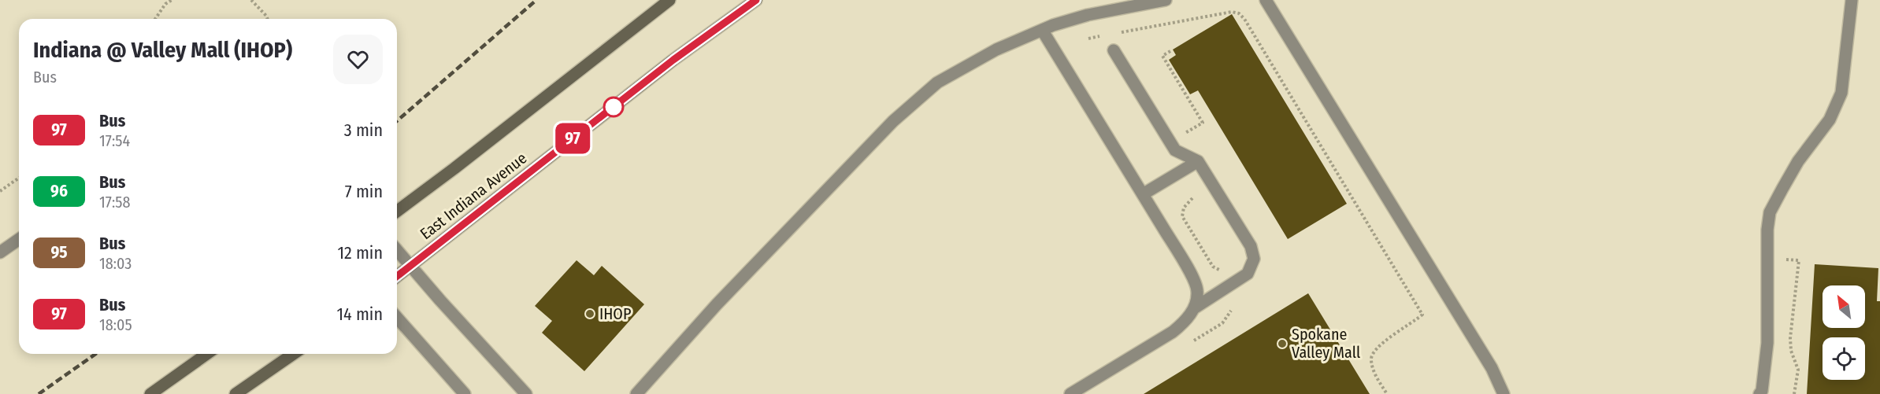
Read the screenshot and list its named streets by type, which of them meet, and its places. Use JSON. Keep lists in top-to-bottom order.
{
  "streets": {
    "main road": ["East Indiana Avenue"]
  },
  "places": ["IHOP", "Spokane Valley Mall"],
  "lines": ["bus line 97"],
  "north": "top left",
  "page": {
    "on_map": "97",
    "heading": ["Indiana @ Valley Mall (IHOP)", "Bus"],
    "list": [
      {
        "mark": "97",
        "name": "Bus",
        "note": "17:54",
        "value": "3 min"
      },
      {
        "mark": "96",
        "name": "Bus",
        "note": "17:58",
        "value": "7 min"
      },
      {
        "mark": "95",
        "name": "Bus",
        "note": "18:03",
        "value": "12 min"
      },
      {
        "mark": "97",
        "name": "Bus",
        "note": "18:05",
        "value": "14 min"
      }
    ]
  }
}
